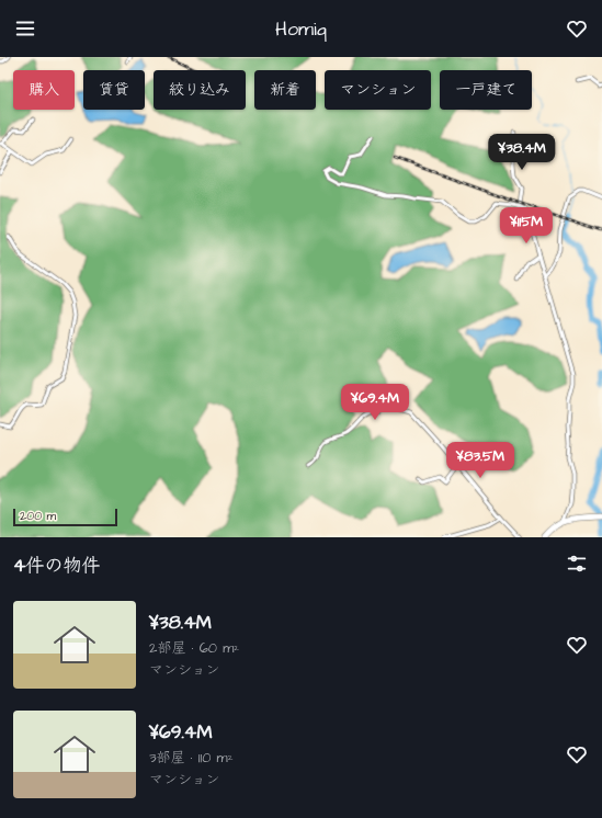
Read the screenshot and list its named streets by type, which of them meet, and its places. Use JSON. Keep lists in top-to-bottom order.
{
  "scale_bar": "200 m",
  "page": {
    "header": "Homiq",
    "chip": [
      "購入",
      "賃貸",
      "絞り込み",
      "新着",
      "マンション",
      "一戸建て"
    ],
    "price": [
      "¥38.4M",
      "¥115M",
      "¥69.4M",
      "¥83.5M"
    ],
    "scale": "200 m",
    "heading": "4件の物件",
    "list": [
      {
        "name": "¥38.4M",
        "note": "2部屋 · 60 m² · マンション"
      },
      {
        "name": "¥69.4M",
        "note": "3部屋 · 110 m² · マンション"
      }
    ]
  }
}
